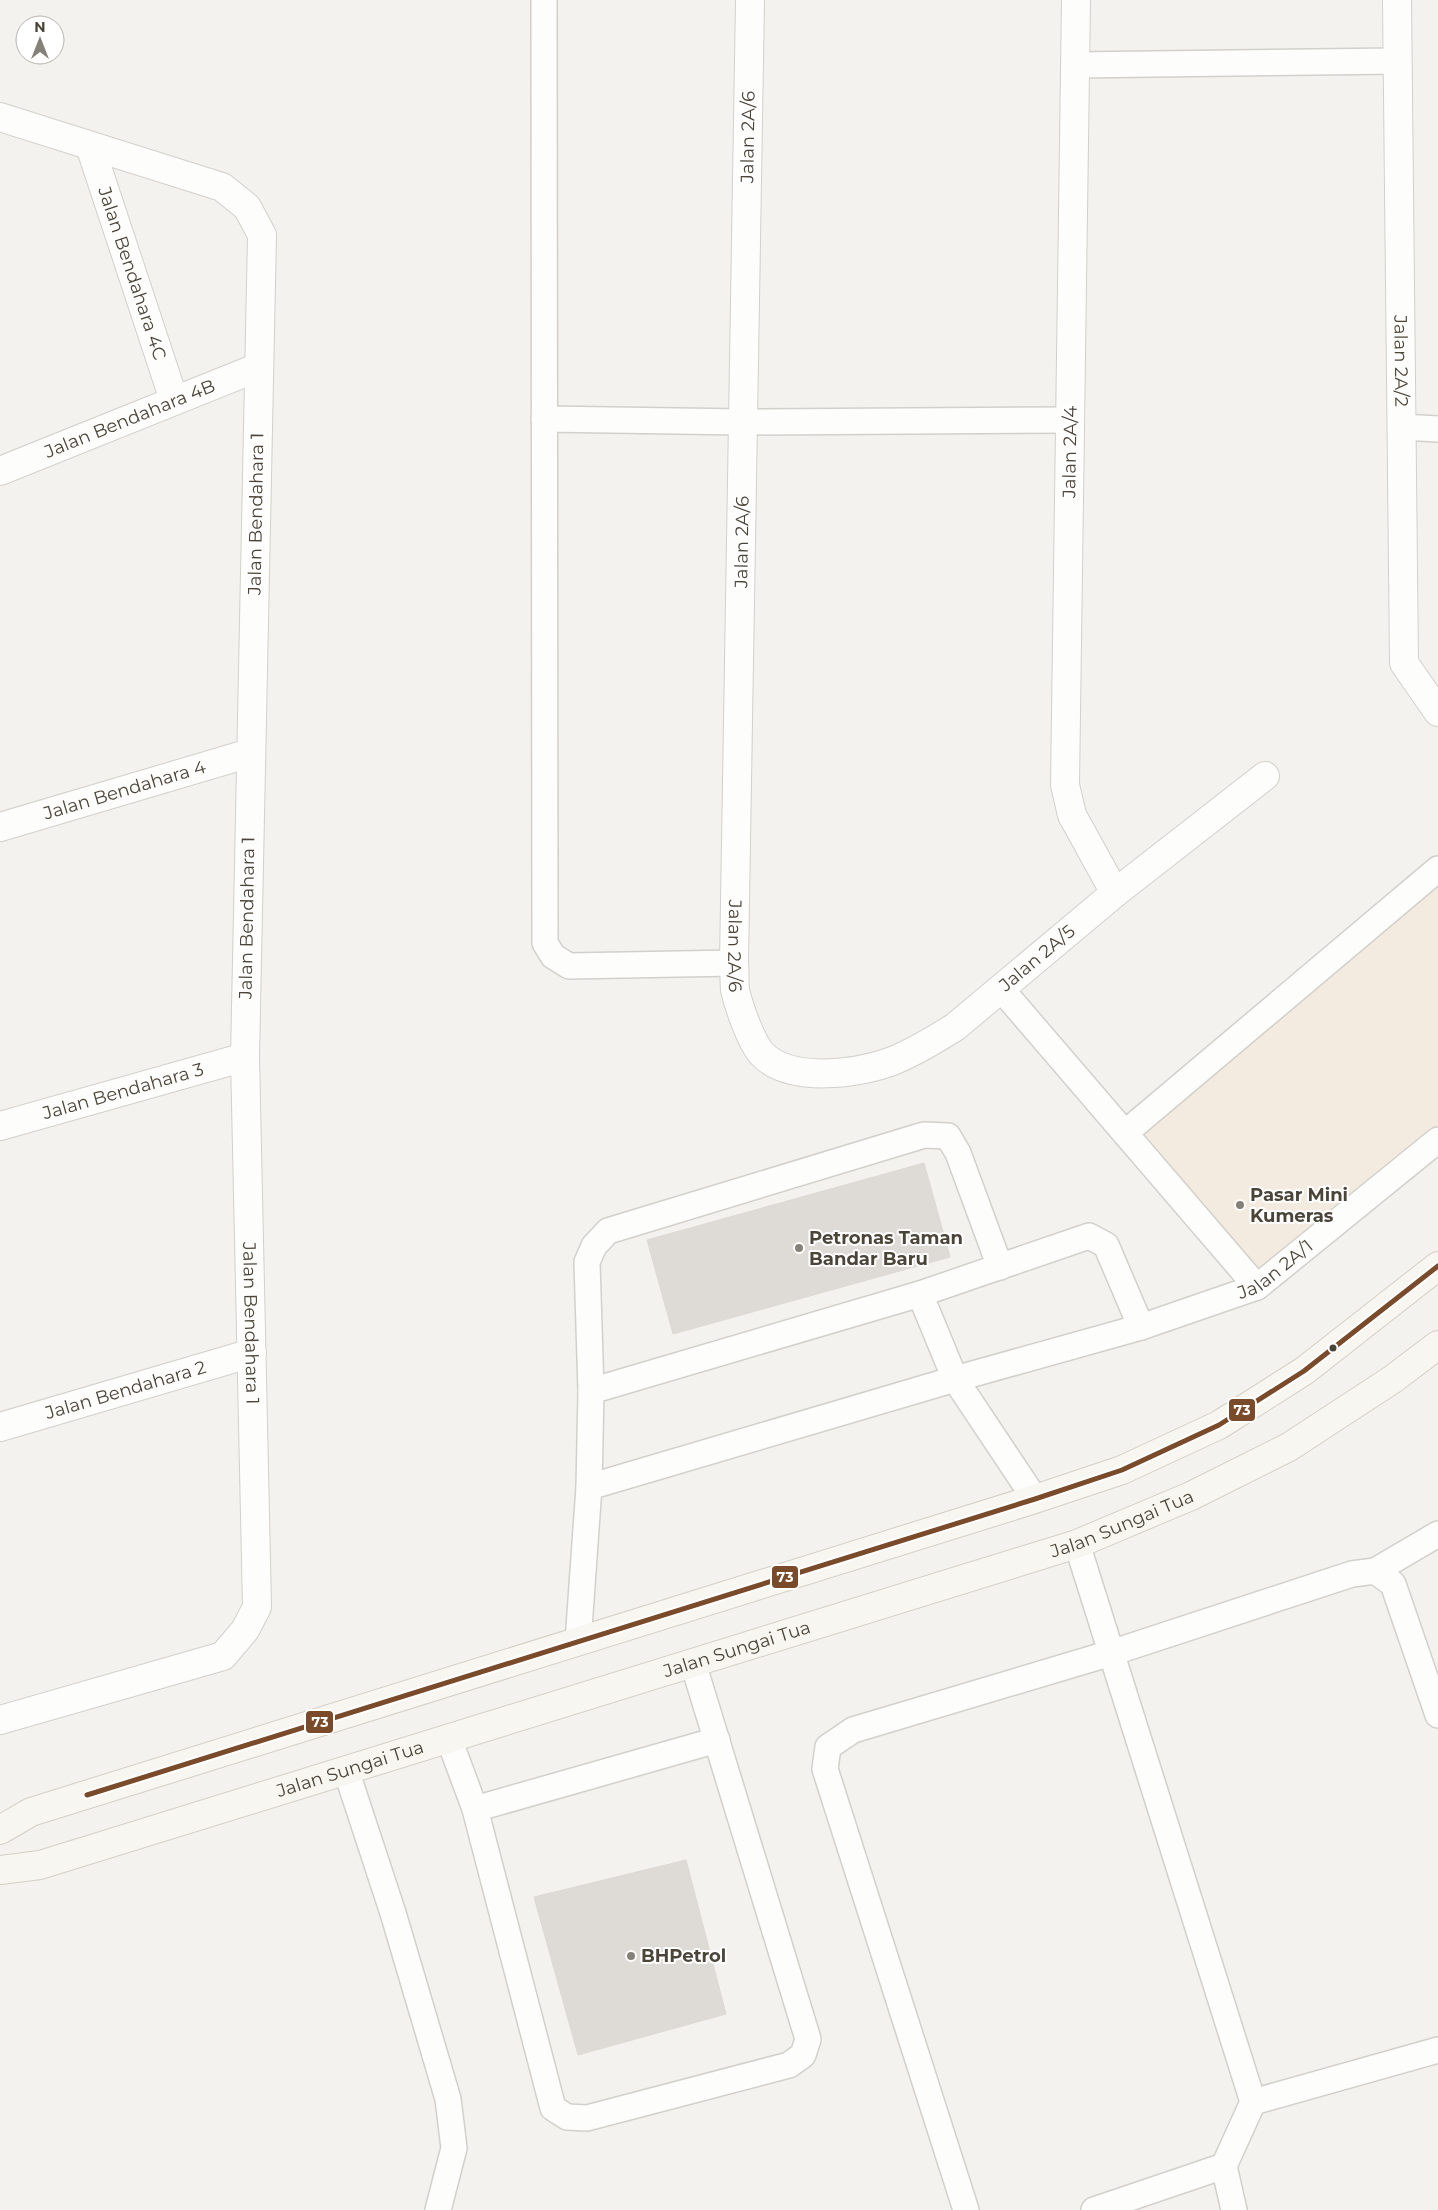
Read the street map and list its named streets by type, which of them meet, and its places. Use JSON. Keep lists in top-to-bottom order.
{
  "streets": {
    "main road": ["Jalan Sungai Tua"],
    "street": [
      "Jalan 2A/6",
      "Jalan Bendahara 4C",
      "Jalan 2A/2",
      "Jalan Bendahara 4B",
      "Jalan 2A/4",
      "Jalan Bendahara 1",
      "Jalan Bendahara 4",
      "Jalan 2A/5",
      "Jalan Bendahara 3",
      "Jalan Bendahara 2"
    ],
    "lane": ["Jalan 2A/1"]
  },
  "crossings": [
    ["Jalan 2A/6", "Jalan 2A/5"],
    ["Jalan Bendahara 4C", "Jalan Bendahara 4B"],
    ["Jalan Bendahara 4C", "Jalan Bendahara 1"],
    ["Jalan Bendahara 4B", "Jalan Bendahara 1"],
    ["Jalan 2A/4", "Jalan 2A/5"],
    ["Jalan Bendahara 1", "Jalan Bendahara 4"],
    ["Jalan Bendahara 1", "Jalan Bendahara 3"],
    ["Jalan Bendahara 1", "Jalan Bendahara 2"]
  ],
  "places": ["Pasar Mini Kumeras", "Petronas Taman Bandar Baru", "BHPetrol"],
  "lines": ["transit line 73"],
  "north": "top"
}
